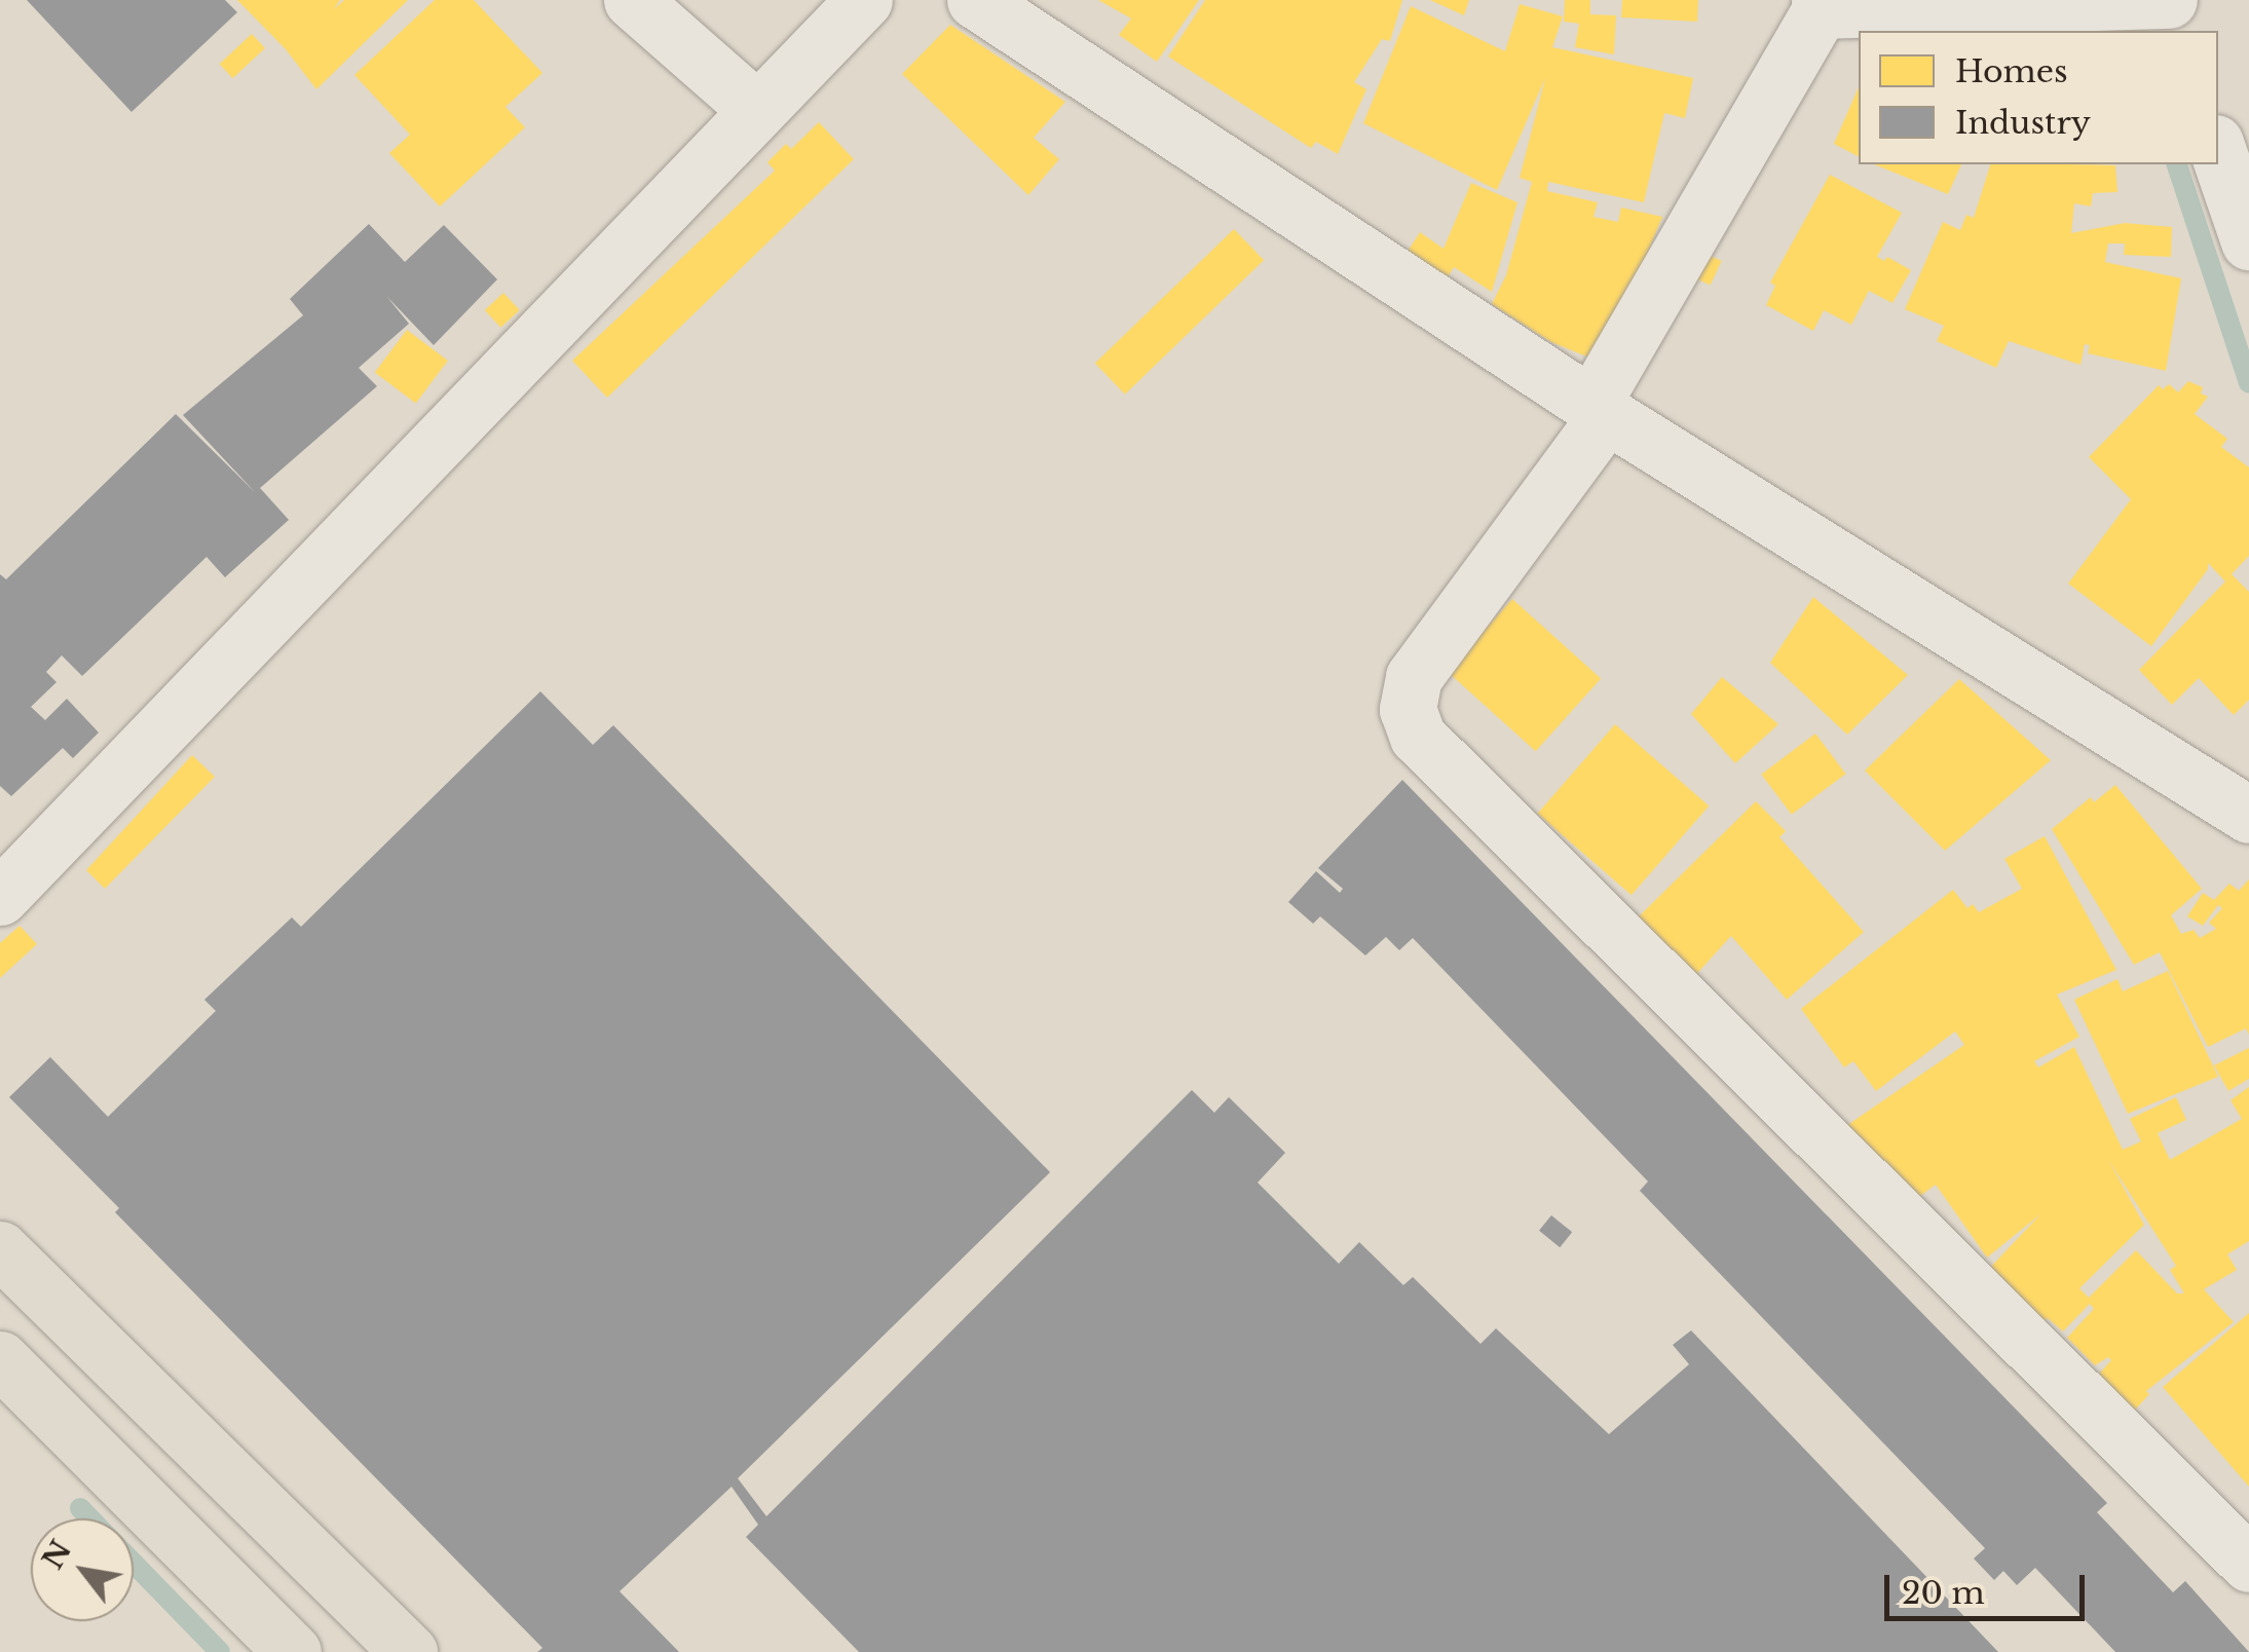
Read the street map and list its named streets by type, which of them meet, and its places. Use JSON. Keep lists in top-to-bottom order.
{
  "legend": ["Homes", "Industry"],
  "scale_bar": "20 m",
  "north": "top left"
}
